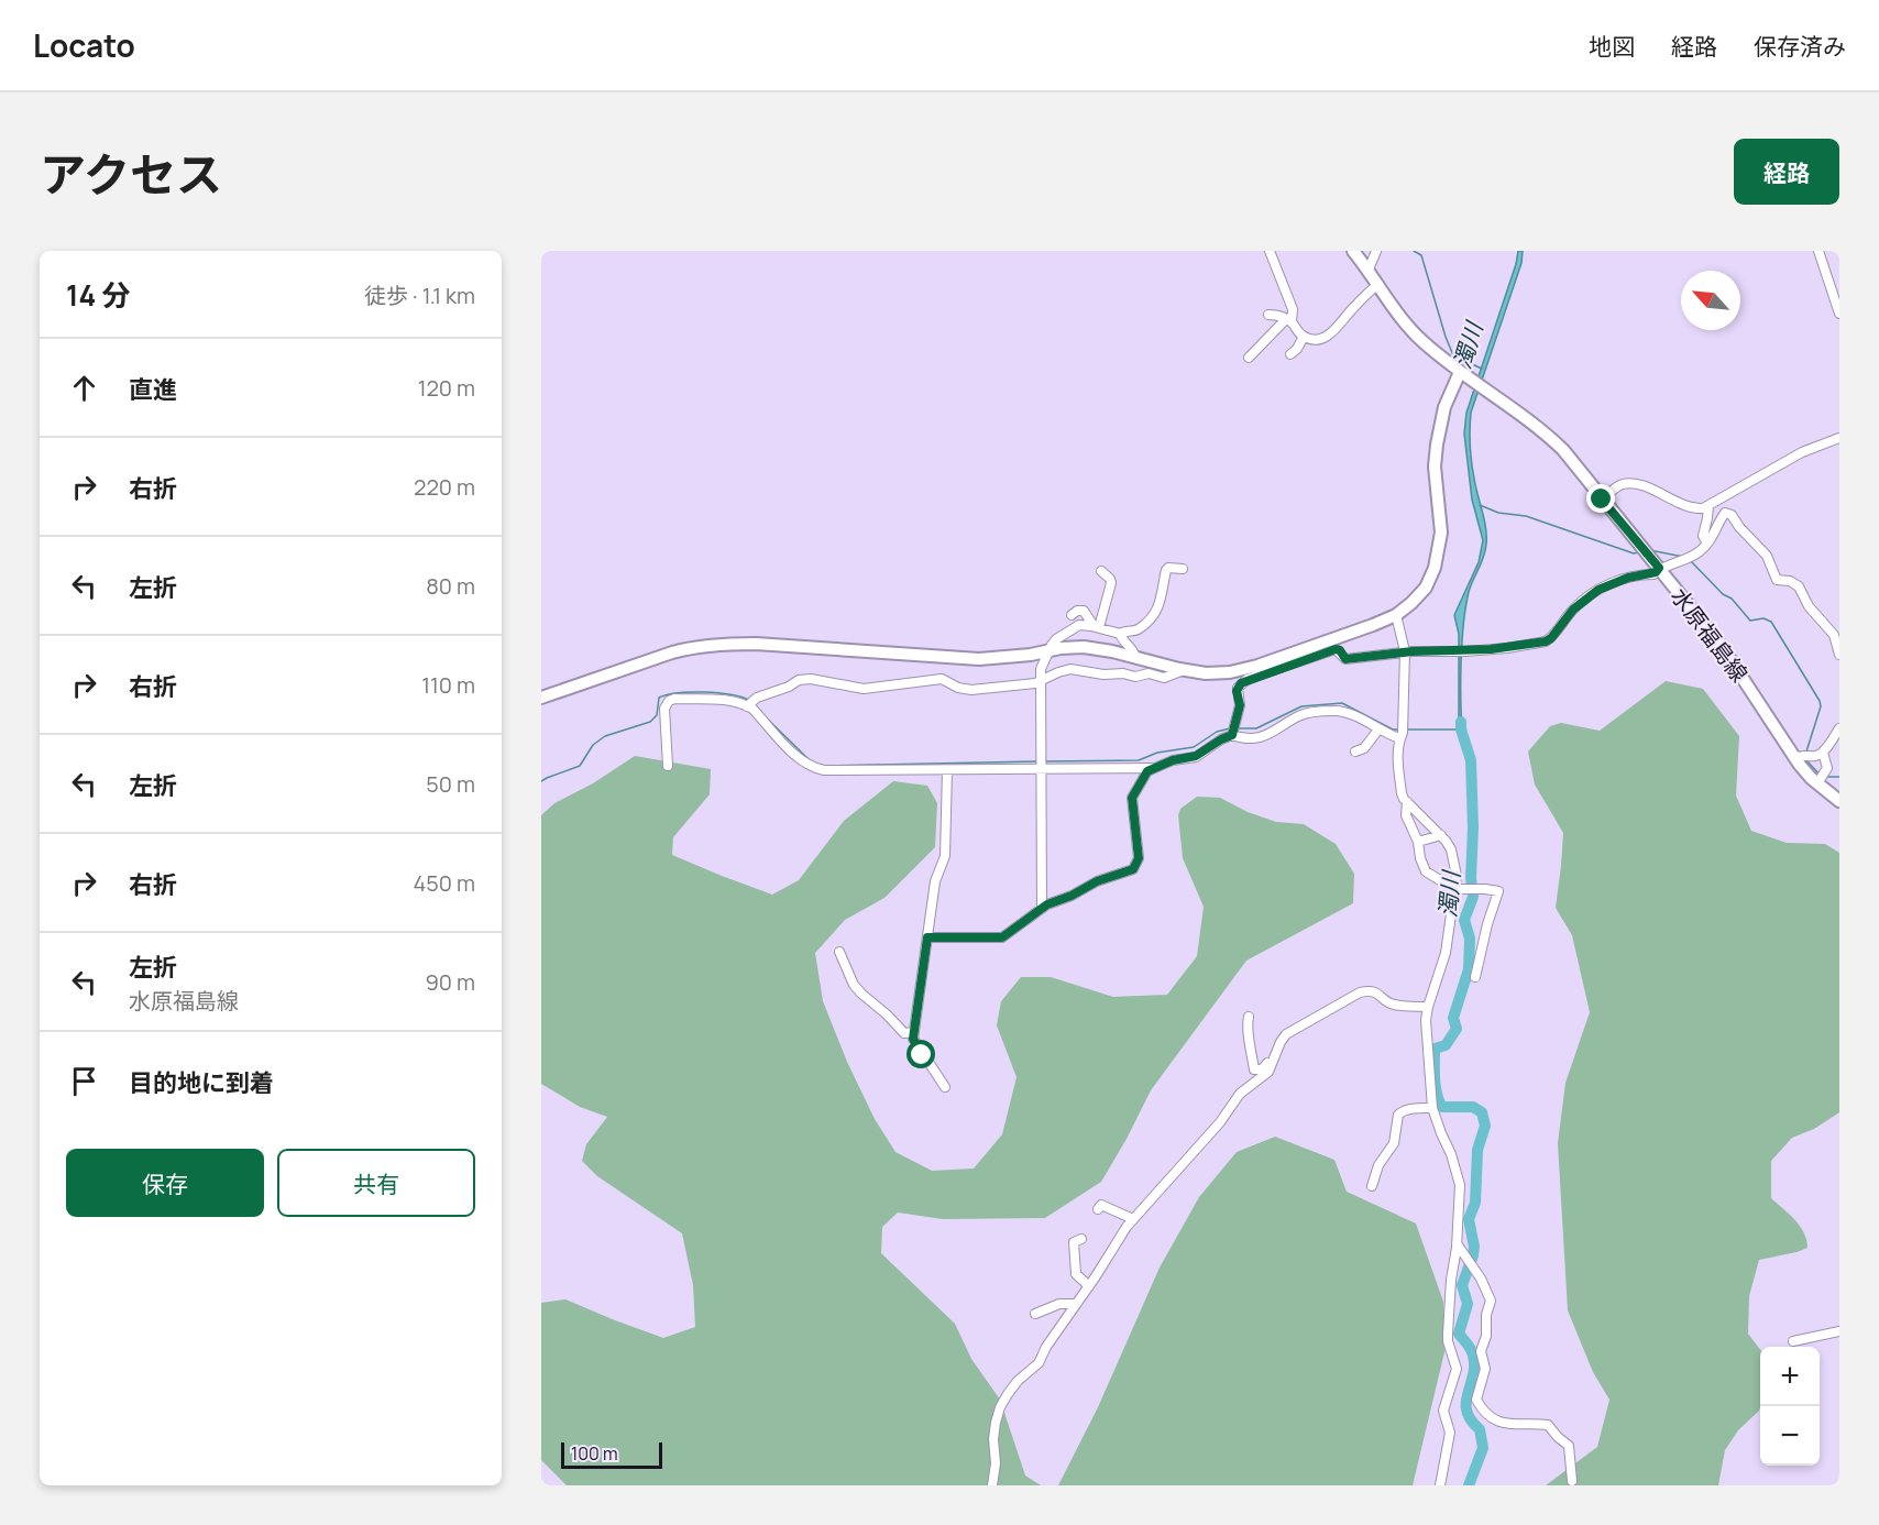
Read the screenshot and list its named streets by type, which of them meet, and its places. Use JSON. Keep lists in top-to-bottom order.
{
  "streets": {
    "street": ["水原福島線"]
  },
  "water": ["濁川"],
  "scale_bar": "100 m",
  "north": "top left",
  "page": {
    "header": "Locato",
    "nav": ["地図", "経路", "保存済み"],
    "title": "アクセス",
    "buttons": [
      "経路",
      ["保存", "共有"]
    ],
    "heading": ["14 分", "徒歩 · 1.1 km"],
    "list": [
      ["直進", "120 m"],
      ["右折", "220 m"],
      ["左折", "80 m"],
      ["右折", "110 m"],
      ["左折", "50 m"],
      ["右折", "450 m"],
      ["左折", "水原福島線", "90 m"],
      "目的地に到着"
    ],
    "map_buttons": ["+", "−"],
    "scale": "100 m"
  }
}
